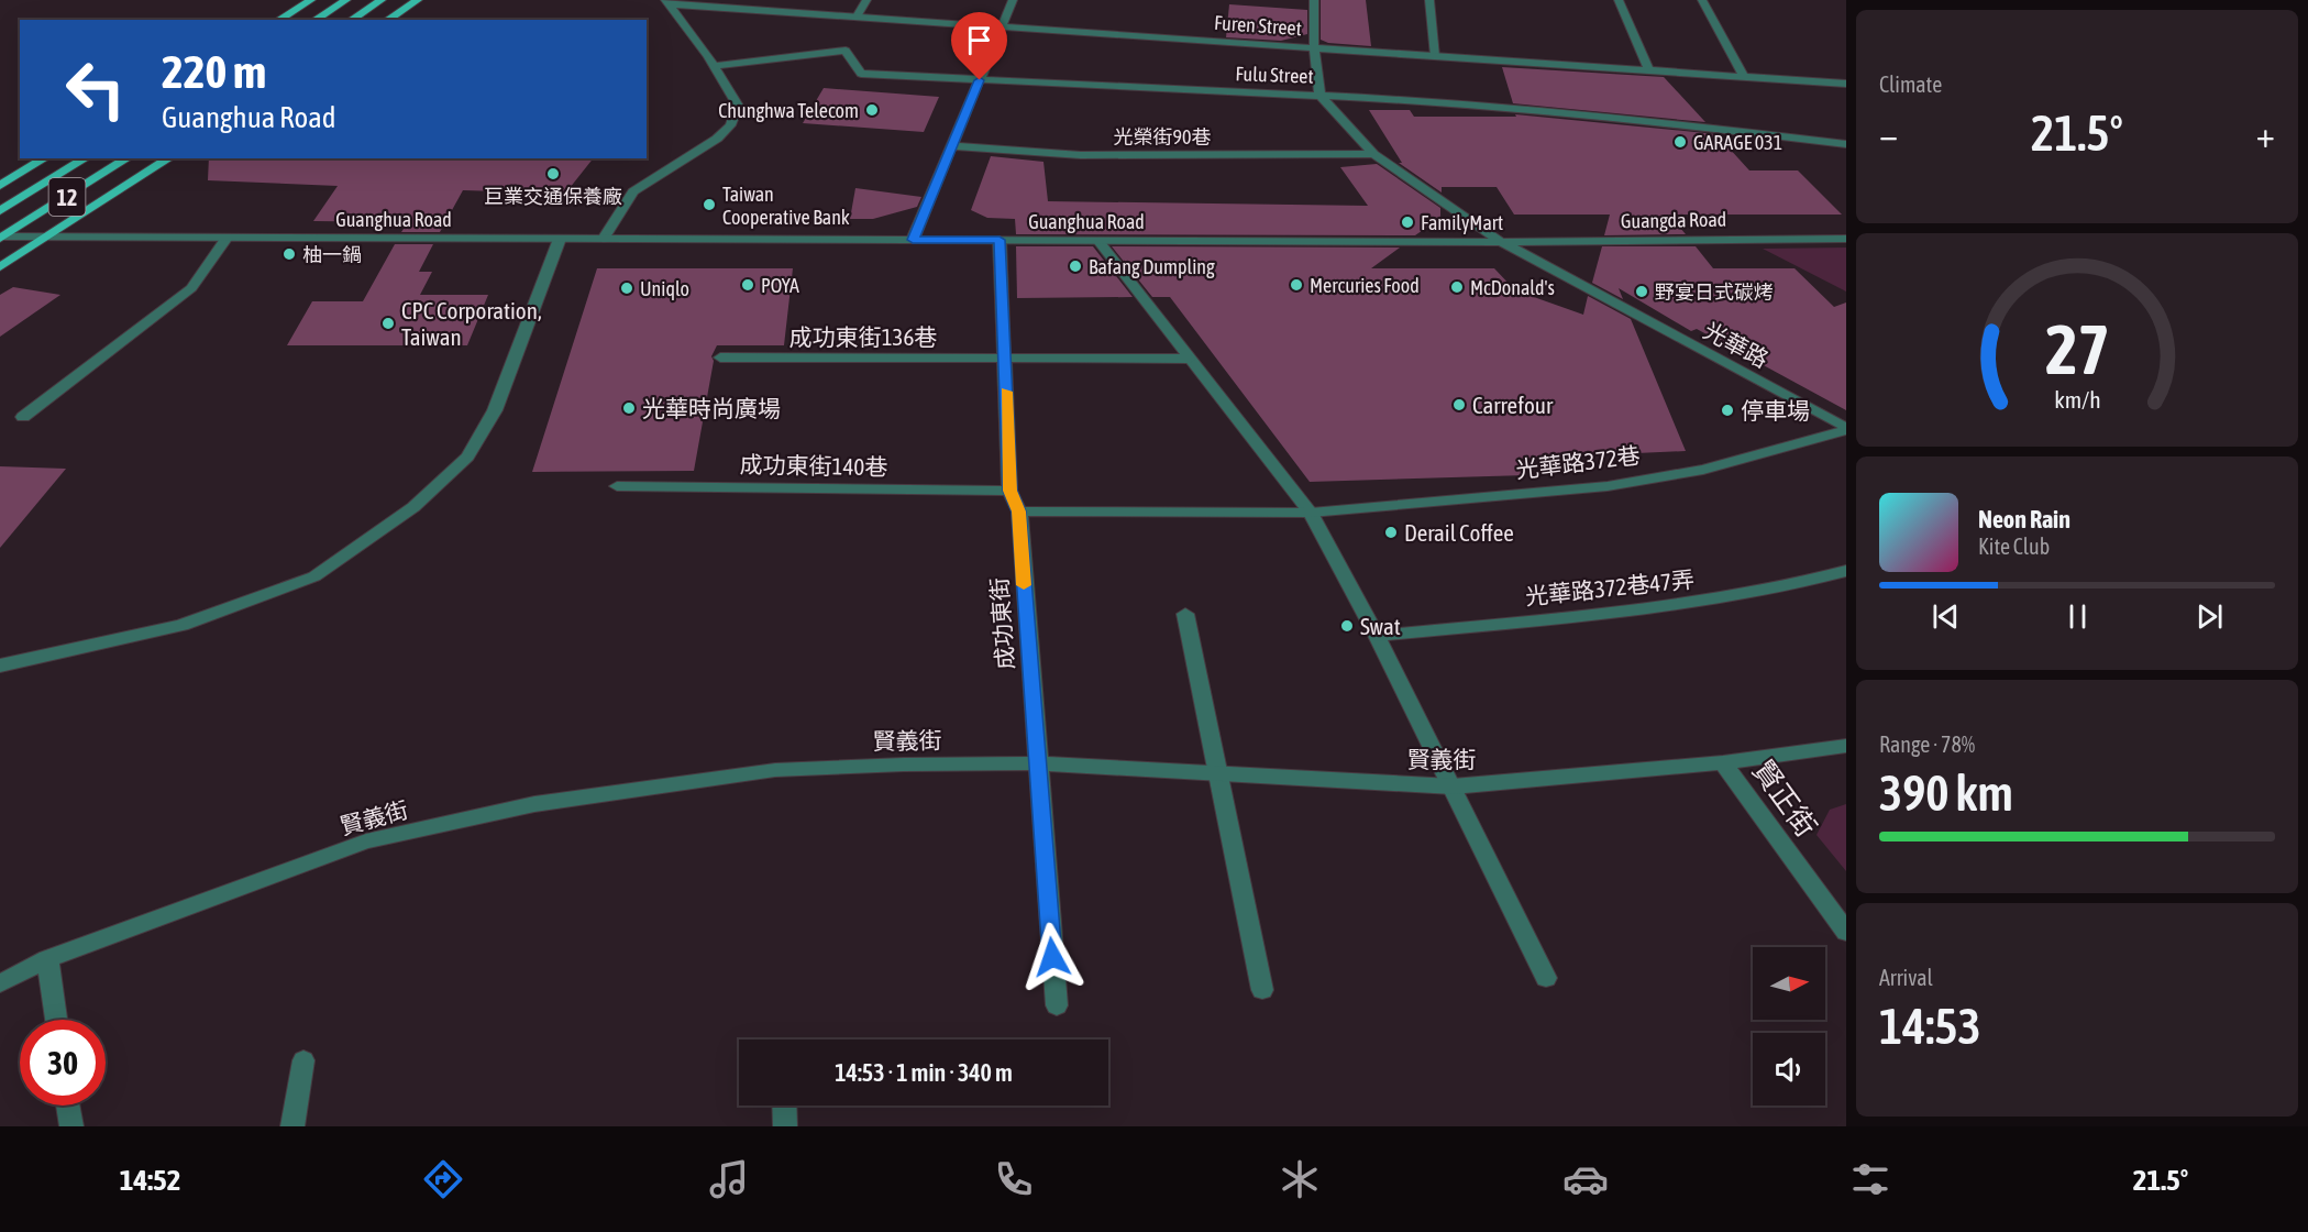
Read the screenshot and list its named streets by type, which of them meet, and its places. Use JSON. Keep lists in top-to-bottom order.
{
  "streets": {
    "main road": ["12"],
    "street": [
      "Furen Street",
      "Fulu Street",
      "光榮街90巷",
      "Guanghua Road",
      "Guangda Road",
      "成功東街136巷",
      "光華路",
      "光華路372巷",
      "成功東街140巷",
      "光華路372巷47弄",
      "成功東街",
      "賢義街",
      "賢正街"
    ]
  },
  "crossings": [
    ["Fulu Street", "光華路"],
    ["光榮街90巷", "光華路"],
    ["12", "Guanghua Road"],
    ["Guanghua Road", "Guangda Road"],
    ["Guanghua Road", "光華路"],
    ["Guanghua Road", "成功東街"],
    ["Guangda Road", "光華路"],
    ["成功東街136巷", "成功東街"],
    ["光華路", "光華路372巷"],
    ["光華路372巷", "成功東街"],
    ["成功東街140巷", "成功東街"],
    ["成功東街", "賢義街"],
    ["賢義街", "賢正街"]
  ],
  "places": [
    "Chunghwa Telecom",
    "GARAGE 031",
    "巨業交通保養廠",
    "Taiwan Cooperative Bank",
    "FamilyMart",
    "柚一鍋",
    "Bafang Dumpling",
    "POYA",
    "Mercuries Food",
    "McDonald's",
    "Uniqlo",
    "野宴日式碳烤",
    "CPC Corporation, Taiwan",
    "Carrefour",
    "光華時尚廣場",
    "停車場",
    "Derail Coffee",
    "Swat"
  ],
  "north": "right",
  "page": {
    "tile": [
      "Climate",
      ["Range · 78%", "390 km"],
      ["Arrival", "14:53"]
    ],
    "turn": ["220 m", "Guanghua Road"],
    "heat": ["−", "21.5°", "+"],
    "song": ["Neon Rain", "Kite Club"],
    "limit": "30",
    "trip": "14:53 · 1 min · 340 m",
    "tabs": ["14:52", "21.5°"],
    "gauge": ["27", "km/h"]
  }
}
